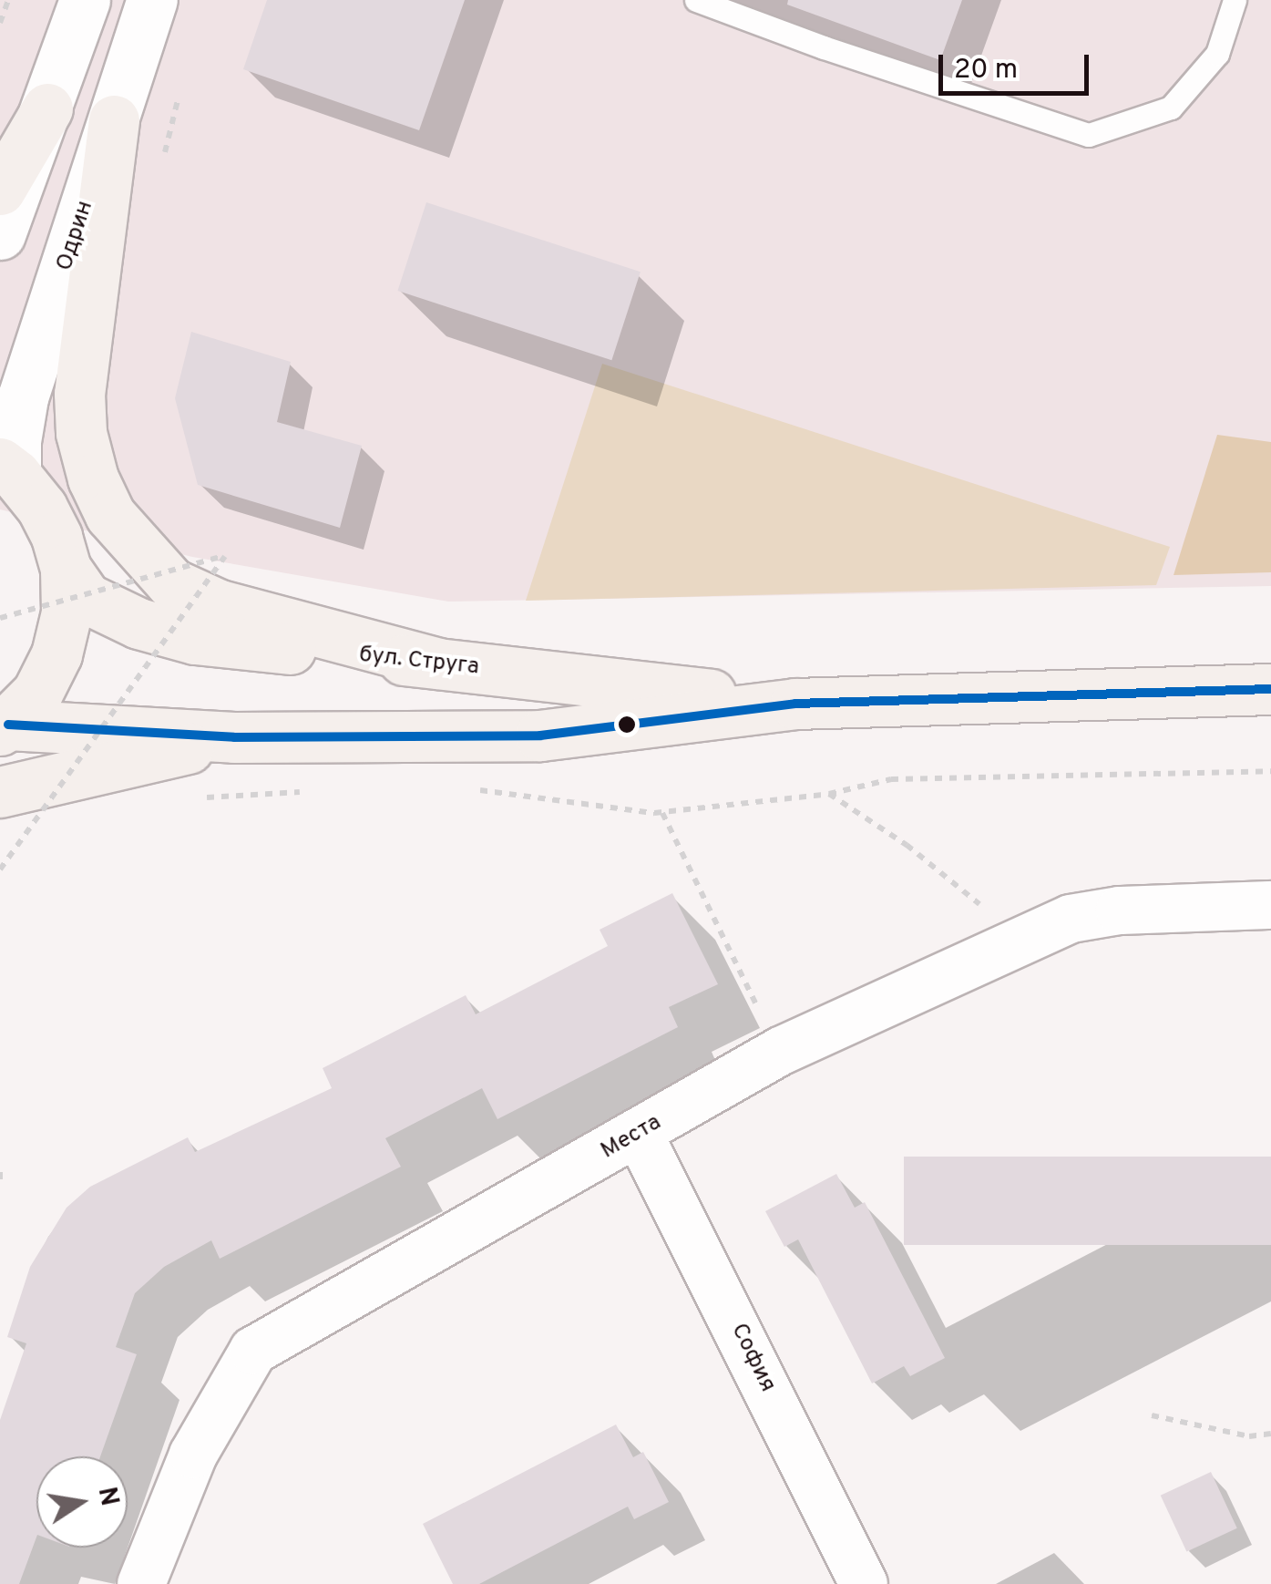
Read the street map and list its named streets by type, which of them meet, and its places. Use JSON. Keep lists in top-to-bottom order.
{
  "streets": {
    "main road": ["Одрин", "бул. Струга"],
    "street": ["Места", "София"]
  },
  "crossings": [
    ["Места", "София"]
  ],
  "scale_bar": "20 m",
  "north": "right"
}
